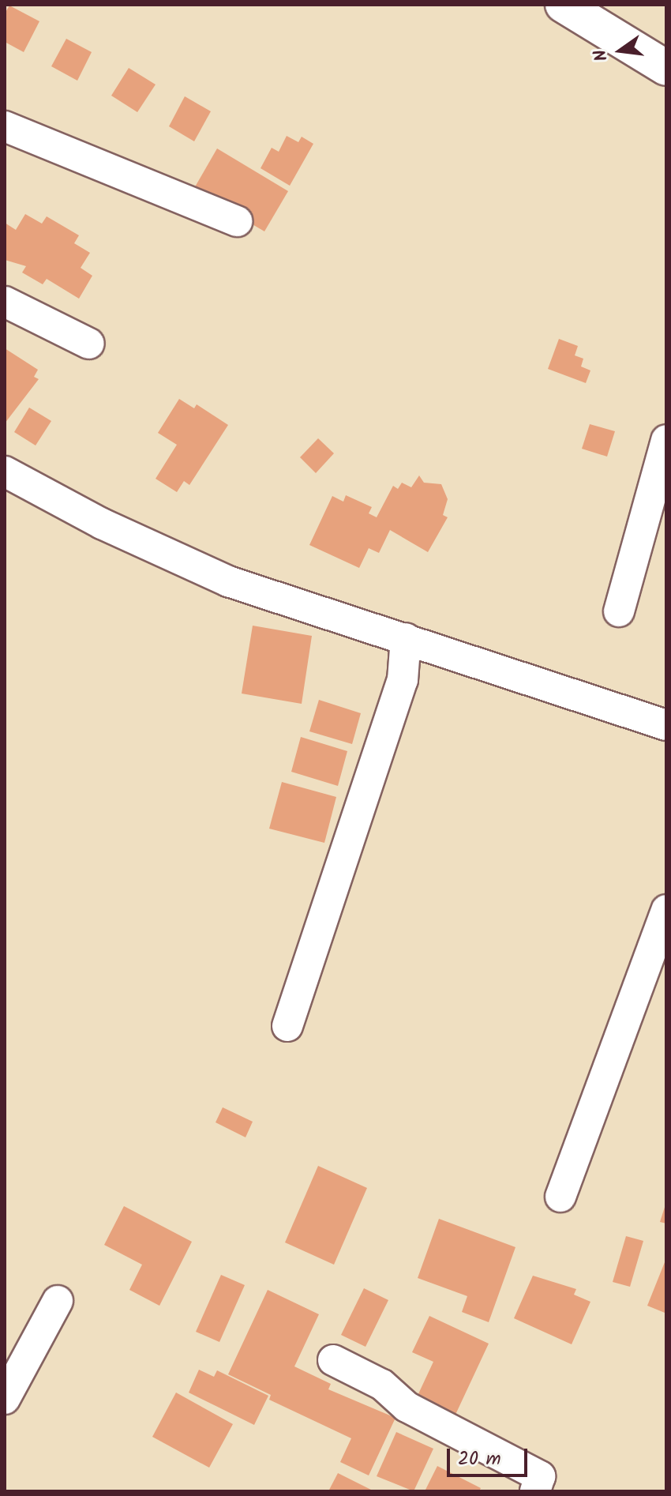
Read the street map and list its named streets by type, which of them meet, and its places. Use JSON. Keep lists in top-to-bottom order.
{
  "scale_bar": "20 m",
  "north": "left"
}
